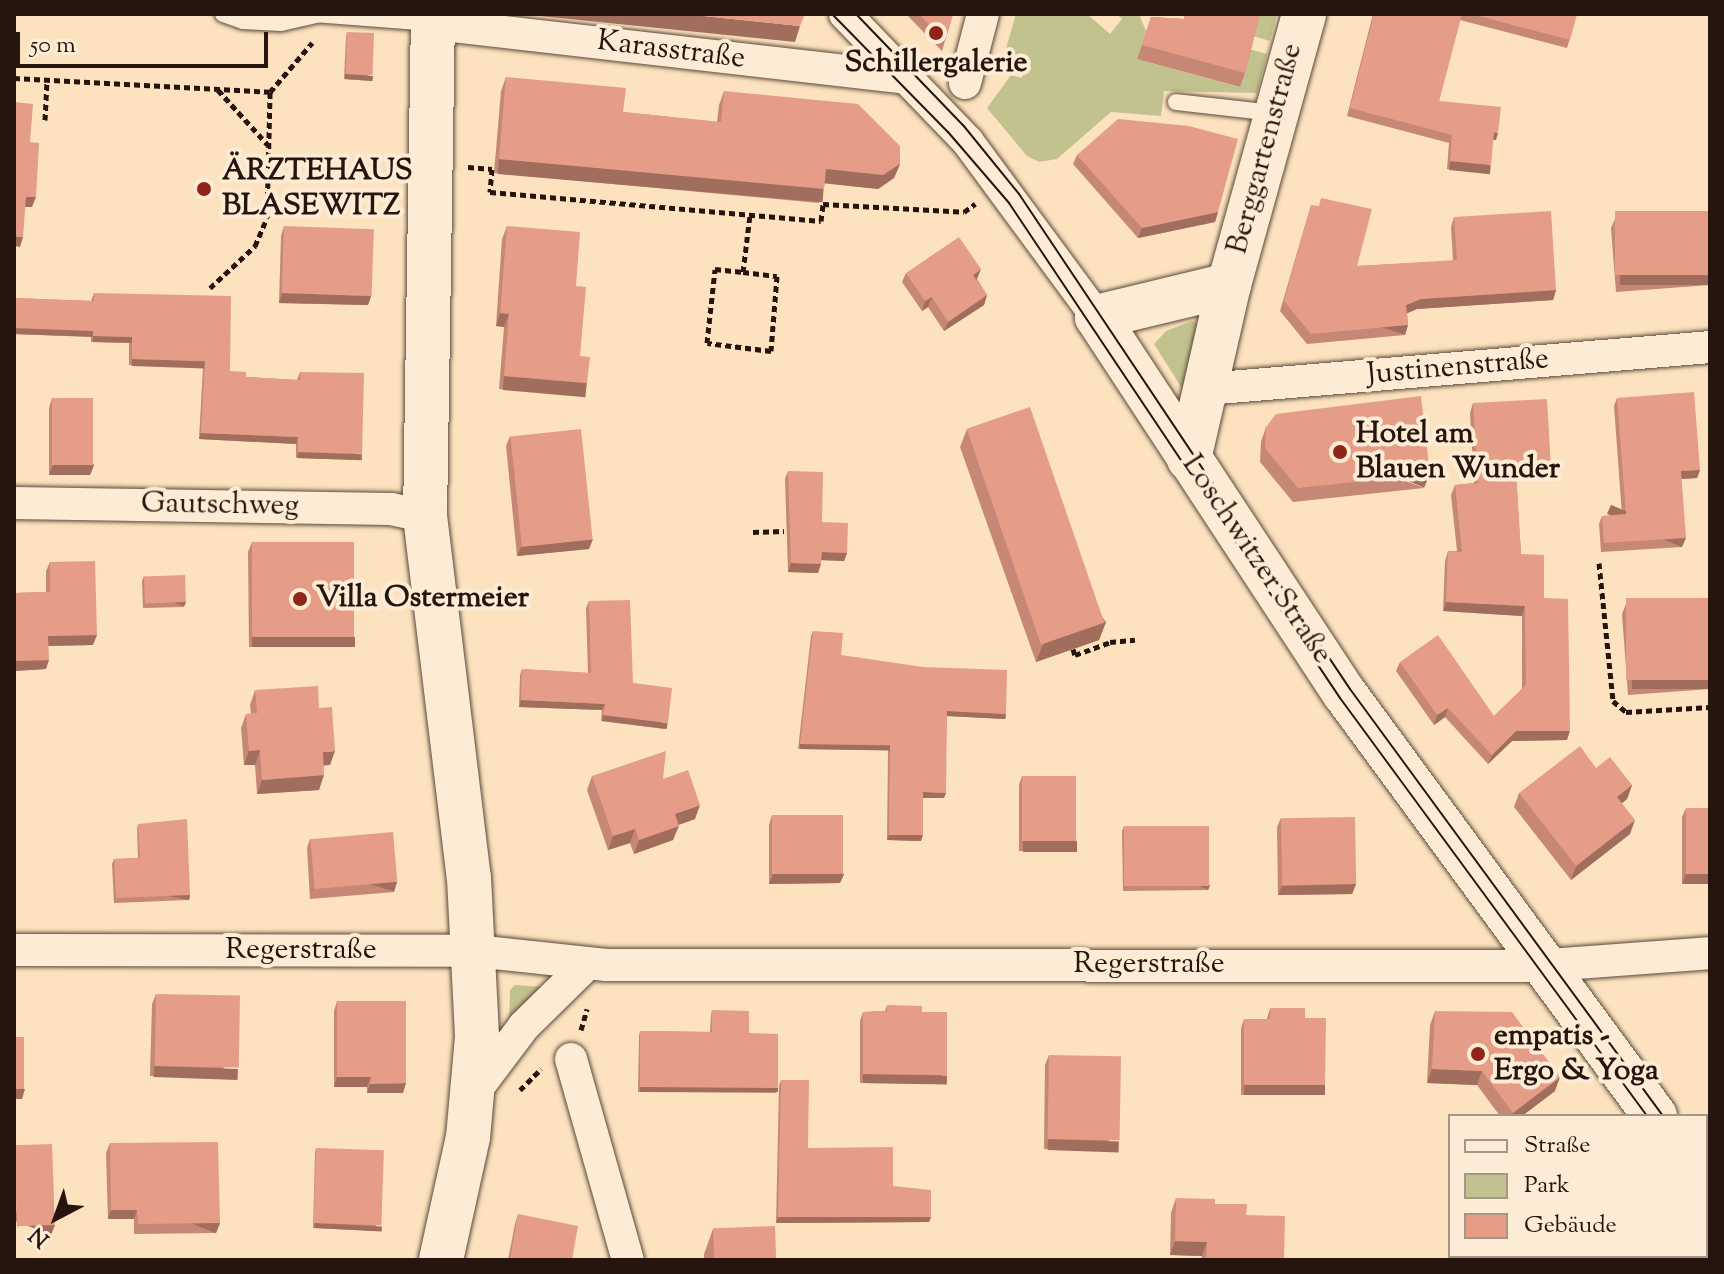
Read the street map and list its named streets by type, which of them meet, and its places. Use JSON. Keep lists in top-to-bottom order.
{
  "streets": {
    "street": [
      "Karasstraße",
      "Berggartenstraße",
      "Justinenstraße",
      "Gautschweg",
      "Loschwitzer Straße",
      "Regerstraße"
    ]
  },
  "crossings": [
    ["Karasstraße", "Loschwitzer Straße"],
    ["Berggartenstraße", "Justinenstraße"],
    ["Berggartenstraße", "Loschwitzer Straße"],
    ["Loschwitzer Straße", "Regerstraße"]
  ],
  "places": [
    "Schillergalerie",
    "ÄRZTEHAUS BLASEWITZ",
    "Hotel am Blauen Wunder",
    "Villa Ostermeier",
    "empatis - Ergo & Yoga"
  ],
  "legend": ["Straße", "Park", "Gebäude"],
  "scale_bar": "50 m",
  "north": "bottom left"
}
